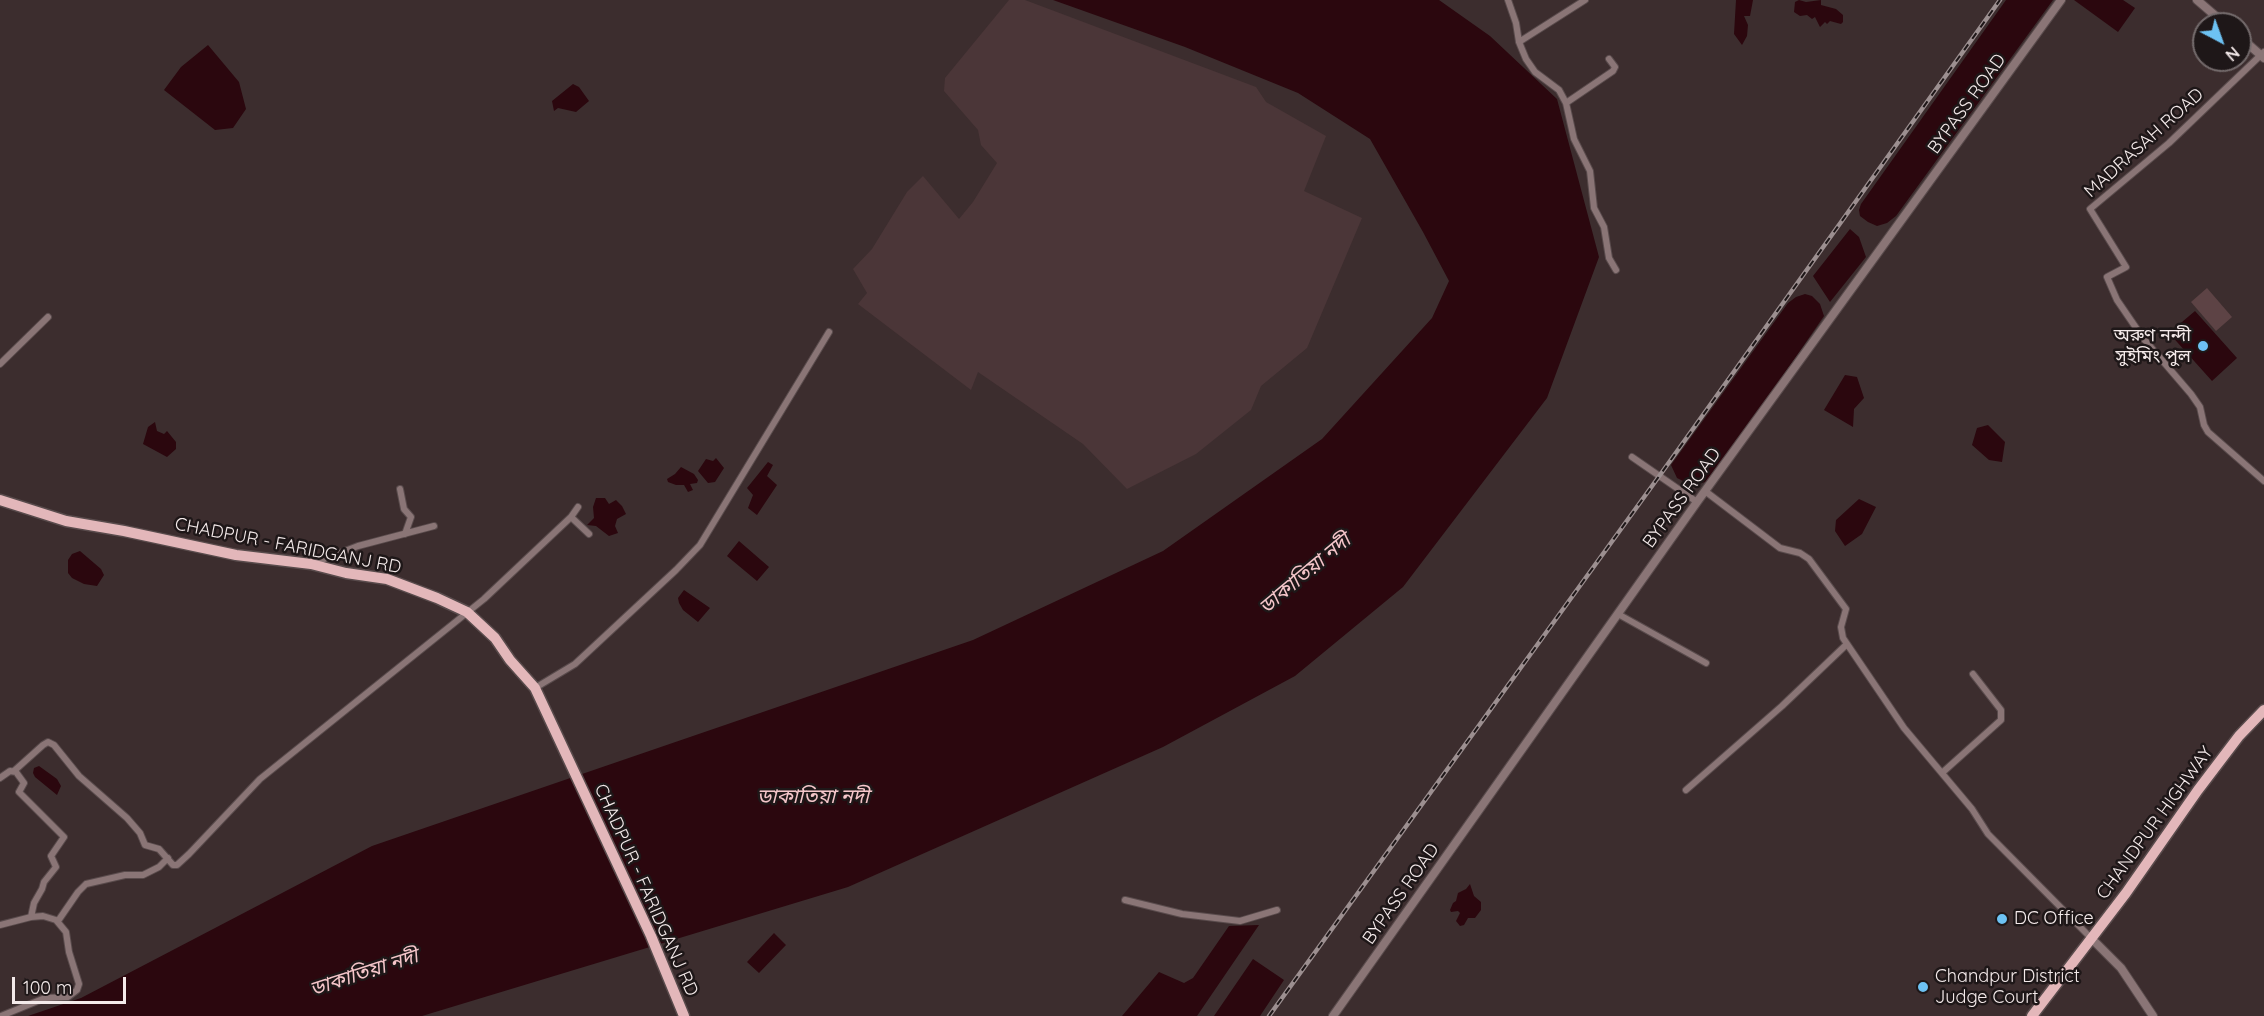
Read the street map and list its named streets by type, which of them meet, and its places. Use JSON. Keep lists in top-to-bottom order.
{
  "streets": {
    "main road": ["CHADPUR - FARIDGANJ RD", "CHANDPUR HIGHWAY"],
    "street": ["BYPASS ROAD", "MADRASAH ROAD"]
  },
  "water": ["ডাকাতিয়া নদী"],
  "places": ["অরুণ নন্দী সুইমিং পুল", "DC Office", "Chandpur District Judge Court"],
  "scale_bar": "100 m",
  "north": "bottom right"
}
